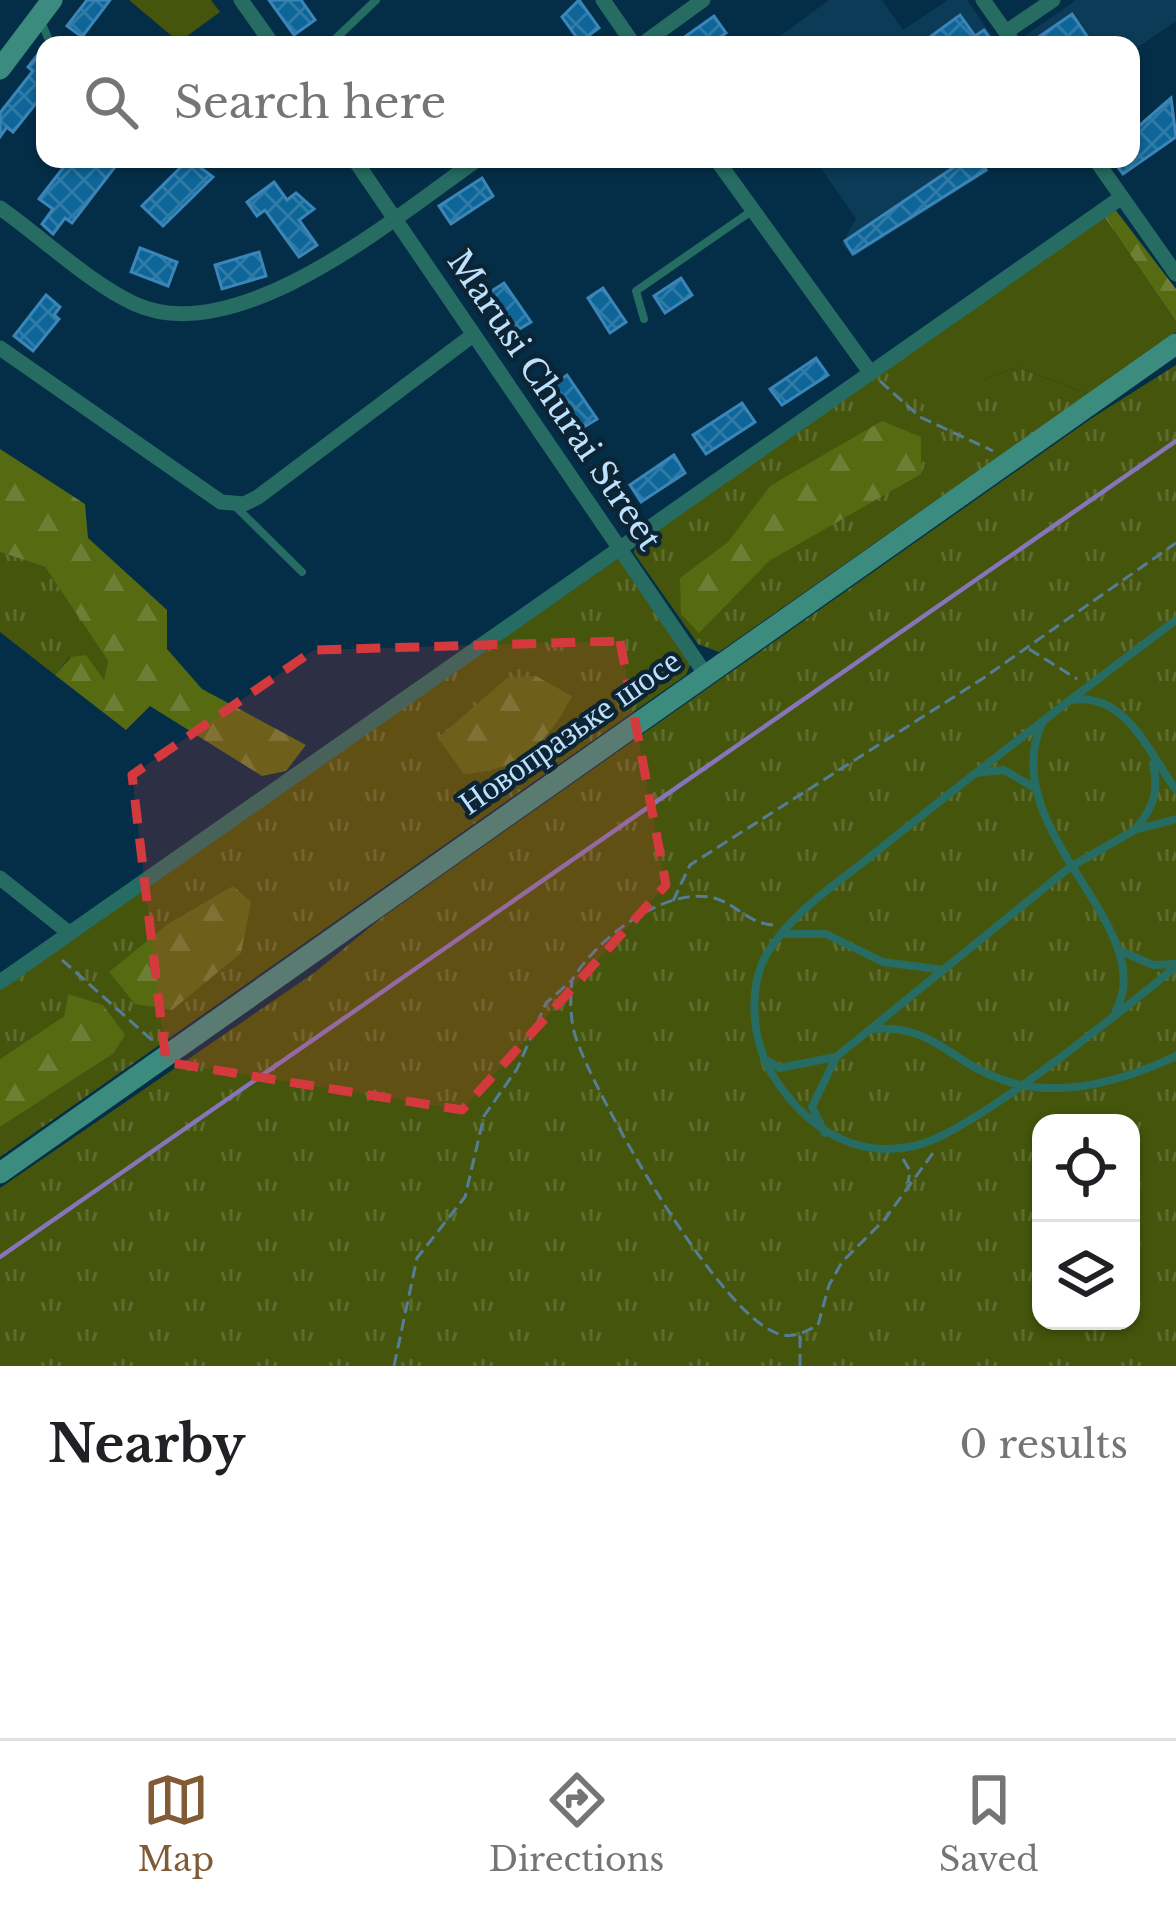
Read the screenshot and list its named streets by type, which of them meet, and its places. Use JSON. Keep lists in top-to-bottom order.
{
  "streets": {
    "main road": ["Новопразьке шосе"],
    "street": ["Marusi Churai Street"]
  },
  "crossings": [
    ["Marusi Churai Street", "Новопразьке шосе"]
  ],
  "page": {
    "search": "Search here",
    "heading": ["Nearby", "0 results"],
    "nav": ["Map", "Directions", "Saved"]
  }
}
